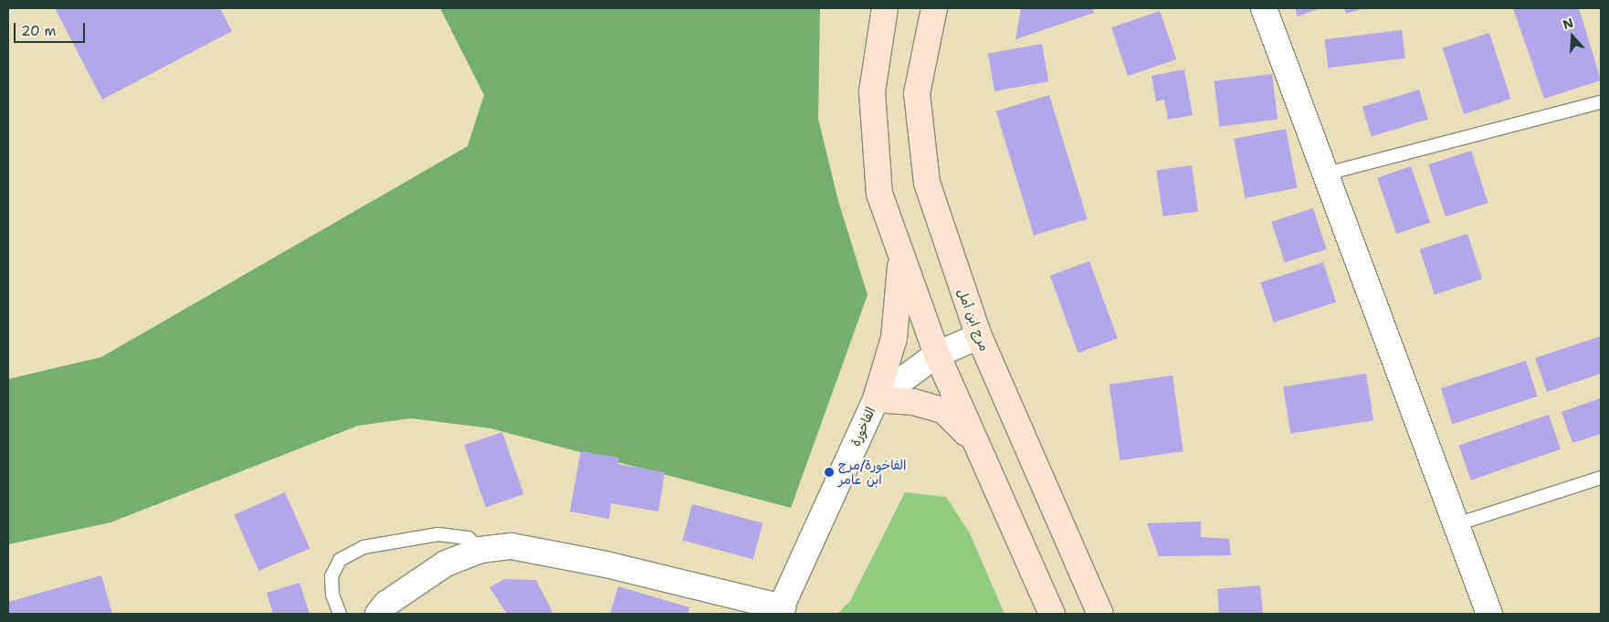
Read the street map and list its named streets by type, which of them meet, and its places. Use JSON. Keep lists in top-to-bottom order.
{
  "streets": {
    "street": ["مرج ابن أمل", "الفاخورة"]
  },
  "crossings": [
    ["مرج ابن أمل", "الفاخورة"]
  ],
  "places": ["الفاخورة/مرج ابن عامر"],
  "scale_bar": "20 m",
  "north": "top"
}
